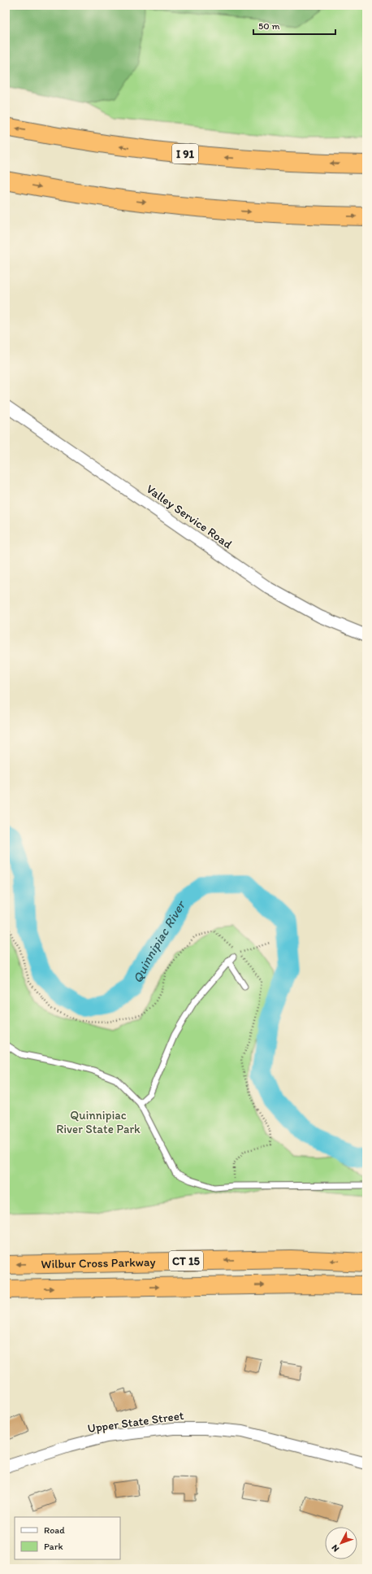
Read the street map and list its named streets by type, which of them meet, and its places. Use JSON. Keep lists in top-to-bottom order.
{
  "streets": {
    "highway": ["I 91", "CT 15", "Wilbur Cross Parkway"],
    "street": ["Valley Service Road", "Upper State Street"]
  },
  "water": ["Quinnipiac River"],
  "parks": ["Quinnipiac River State Park"],
  "legend": ["Road", "Park"],
  "scale_bar": "50 m",
  "north": "bottom left"
}
